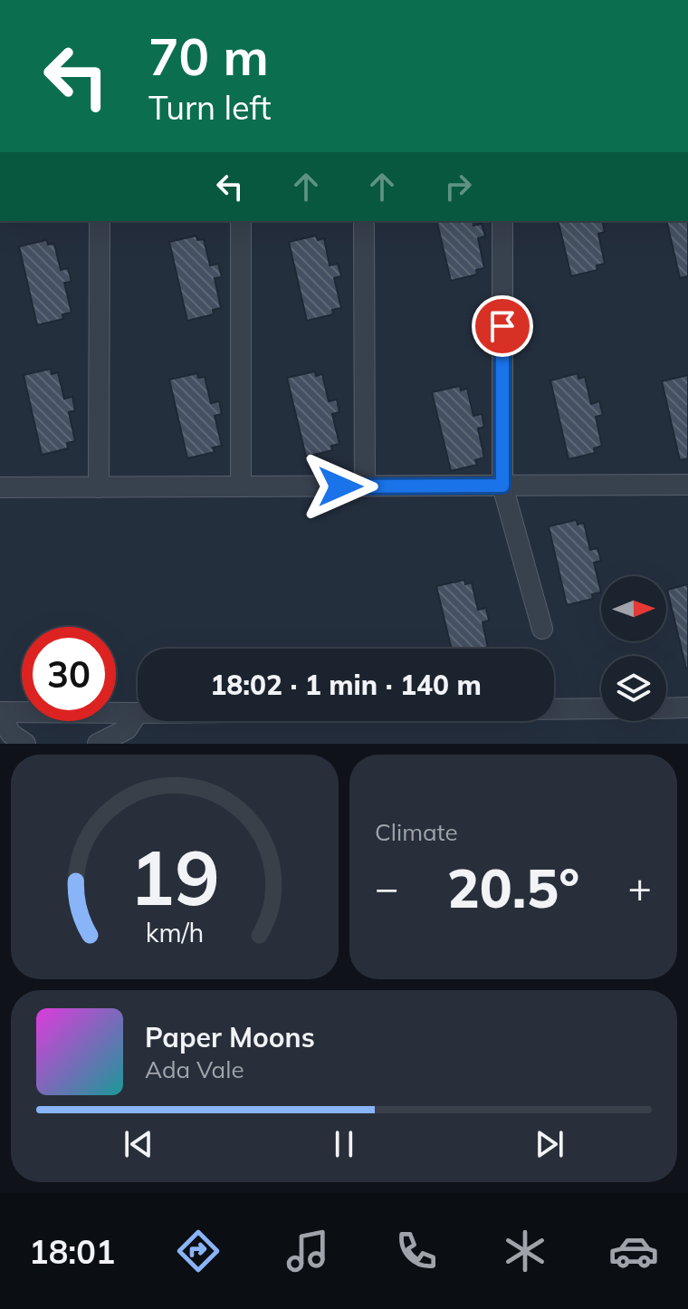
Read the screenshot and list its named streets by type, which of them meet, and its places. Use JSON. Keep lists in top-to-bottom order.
{
  "north": "right",
  "page": {
    "turn": ["70 m", "Turn left"],
    "limit": "30",
    "trip": "18:02 · 1 min · 140 m",
    "tile": "Climate",
    "heat": ["−", "20.5°", "+"],
    "song": ["Paper Moons", "Ada Vale"],
    "tabs": "18:01",
    "gauge": ["19", "km/h"]
  }
}
